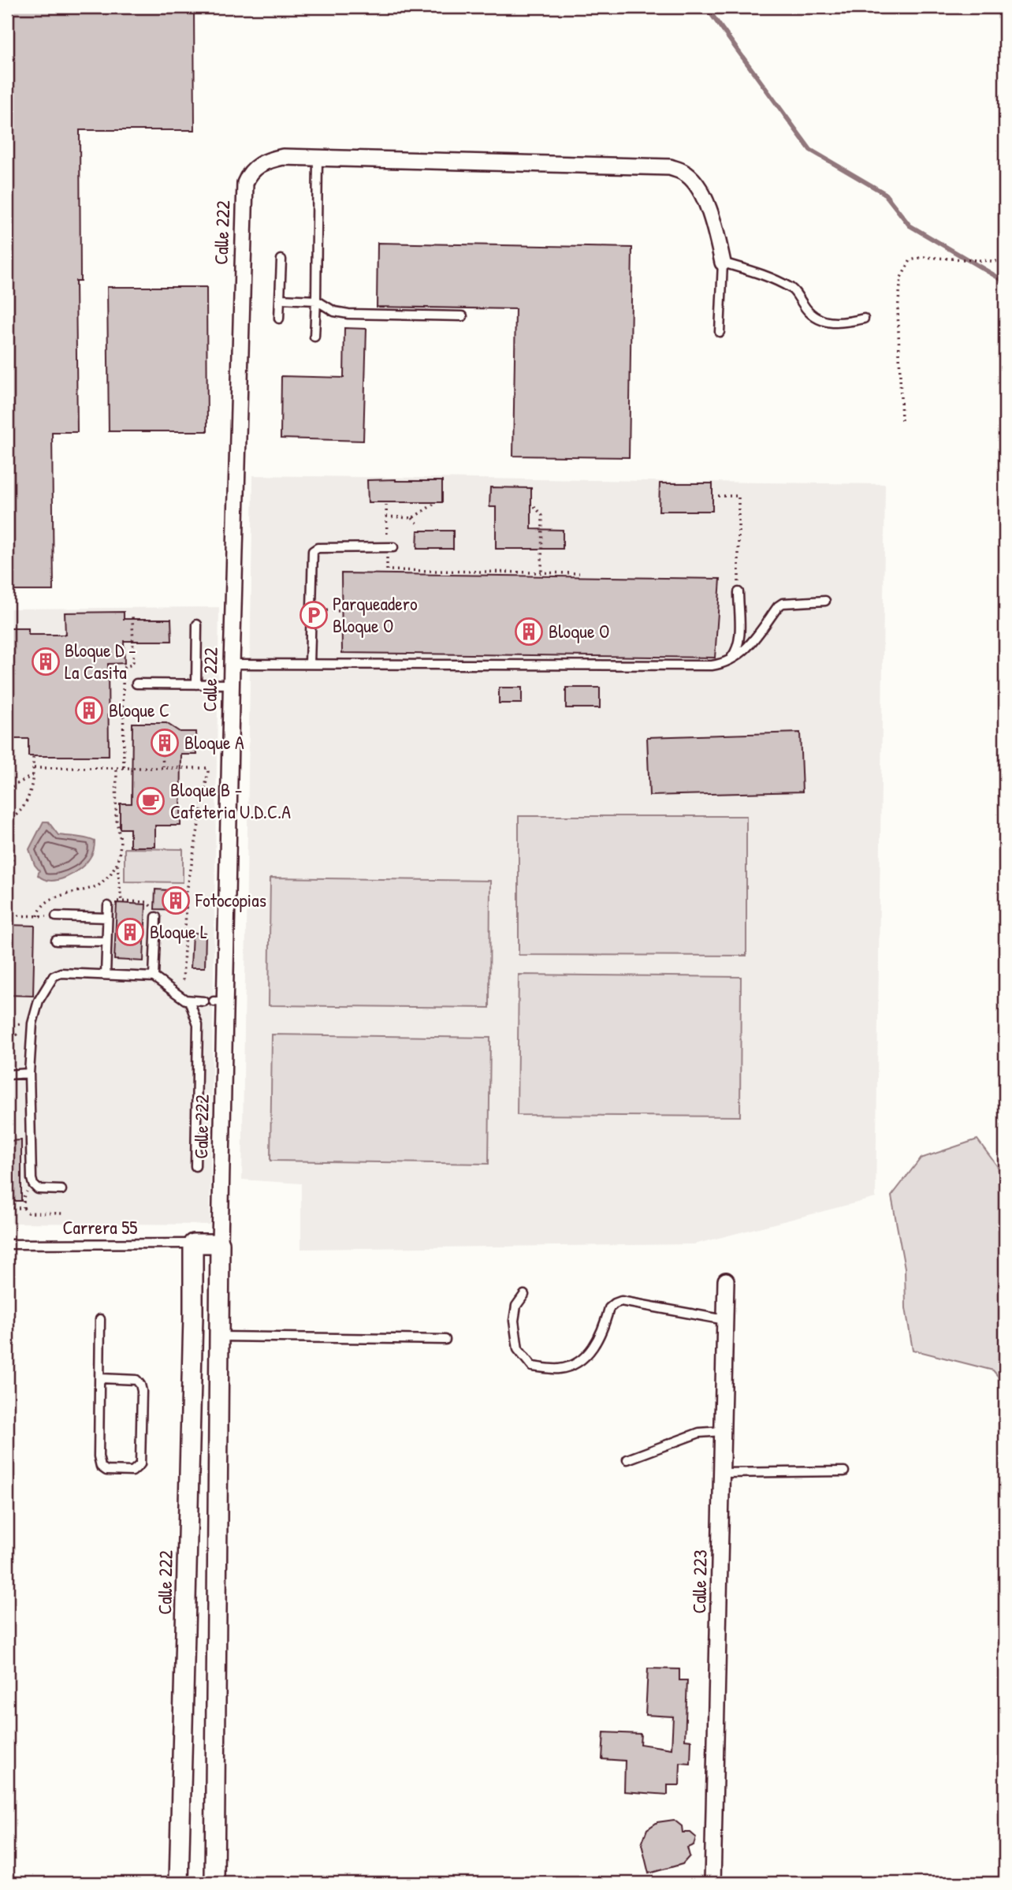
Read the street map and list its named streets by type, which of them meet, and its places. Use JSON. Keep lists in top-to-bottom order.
{
  "streets": {
    "street": ["Calle 222", "Calle 223"],
    "lane": ["Carrera 55"]
  },
  "crossings": [
    ["Calle 222", "Carrera 55"]
  ],
  "places": {
    "parking": ["Parqueadero Bloque O"],
    "building": [
      "Bloque O",
      "Bloque D - La Casita",
      "Bloque C",
      "Bloque A",
      "Fotocopias",
      "Bloque L"
    ],
    "cafe": ["Bloque B - Cafeteria U.D.C.A"]
  }
}
